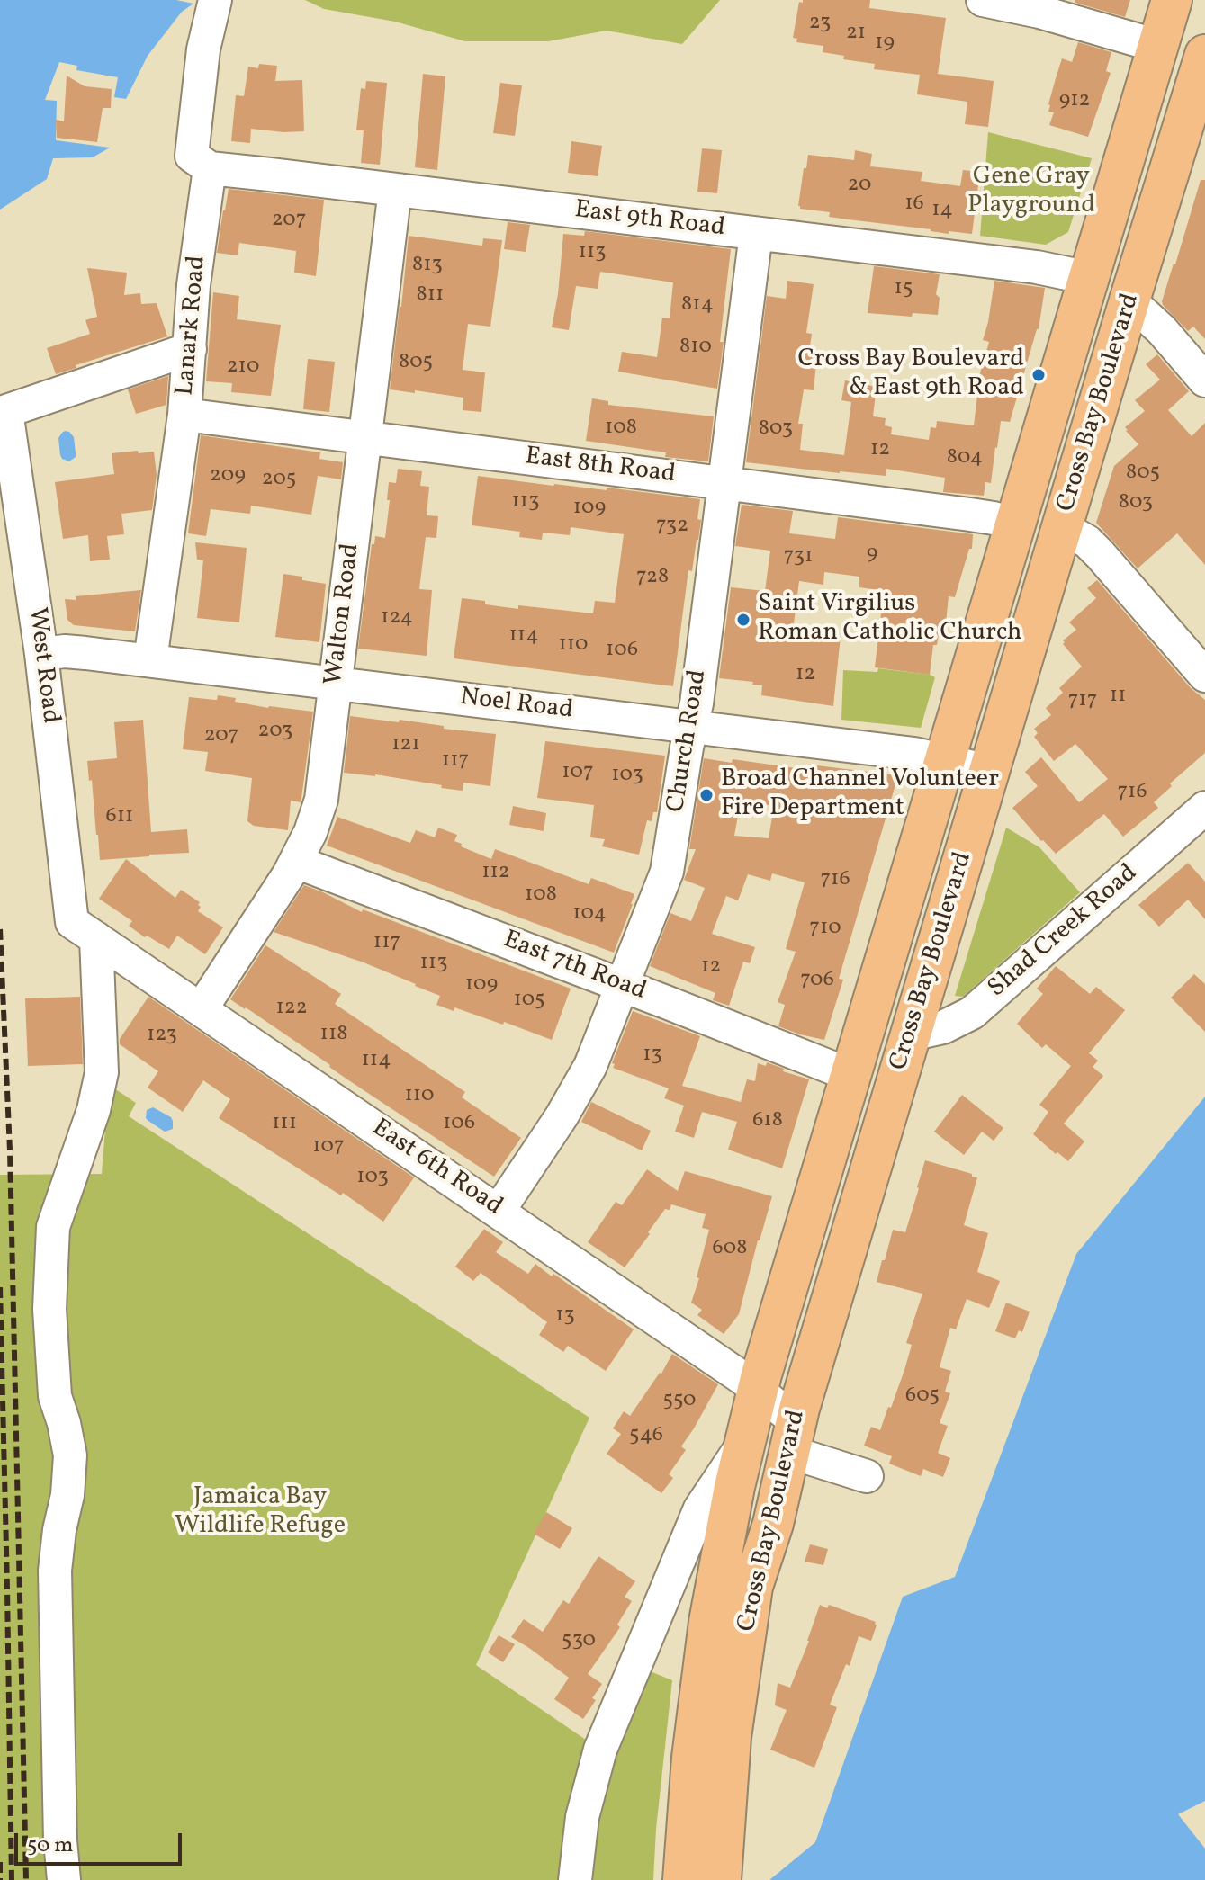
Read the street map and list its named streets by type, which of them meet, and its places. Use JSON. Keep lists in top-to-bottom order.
{
  "streets": {
    "main road": ["Cross Bay Boulevard"],
    "street": [
      "East 9th Road",
      "Lanark Road",
      "East 8th Road",
      "Walton Road",
      "West Road",
      "Noel Road",
      "Church Road",
      "Shad Creek Road",
      "East 7th Road",
      "East 6th Road"
    ]
  },
  "crossings": [
    ["East 9th Road", "Lanark Road"],
    ["East 9th Road", "Cross Bay Boulevard"],
    ["East 9th Road", "Walton Road"],
    ["East 9th Road", "Church Road"],
    ["Lanark Road", "East 8th Road"],
    ["Lanark Road", "West Road"],
    ["Lanark Road", "Noel Road"],
    ["Cross Bay Boulevard", "East 8th Road"],
    ["Cross Bay Boulevard", "Noel Road"],
    ["Cross Bay Boulevard", "Shad Creek Road"],
    ["Cross Bay Boulevard", "East 7th Road"],
    ["Cross Bay Boulevard", "East 6th Road"],
    ["East 8th Road", "Walton Road"],
    ["East 8th Road", "Church Road"],
    ["Walton Road", "Noel Road"],
    ["Walton Road", "East 7th Road"],
    ["Walton Road", "East 6th Road"],
    ["West Road", "Noel Road"],
    ["West Road", "East 6th Road"],
    ["Noel Road", "Church Road"],
    ["Church Road", "East 7th Road"],
    ["Church Road", "East 6th Road"]
  ],
  "parks": ["Gene Gray Playground", "Jamaica Bay Wildlife Refuge"],
  "places": ["Cross Bay Boulevard & East 9th Road", "Saint Virgilius Roman Catholic Church", "Broad Channel Volunteer Fire Department"],
  "house_numbers": [
    "23",
    "21",
    "19",
    "912",
    "20",
    "16",
    "14",
    "207",
    "113",
    "813",
    "15",
    "811",
    "814",
    "810",
    "805",
    "210",
    "108",
    "803",
    "12",
    "804",
    "805",
    "209",
    "205",
    "113",
    "803",
    "109",
    "732",
    "9",
    "731",
    "728",
    "124",
    "114",
    "110",
    "106",
    "12",
    "11",
    "717",
    "203",
    "207",
    "121",
    "117",
    "107",
    "103",
    "716",
    "611",
    "112",
    "716",
    "108",
    "104",
    "710",
    "117",
    "113",
    "12",
    "706",
    "109",
    "105",
    "122",
    "118",
    "123",
    "13",
    "114",
    "110",
    "618",
    "111",
    "106",
    "107",
    "103",
    "608",
    "13",
    "605",
    "550",
    "546",
    "530"
  ],
  "scale_bar": "50 m"
}
